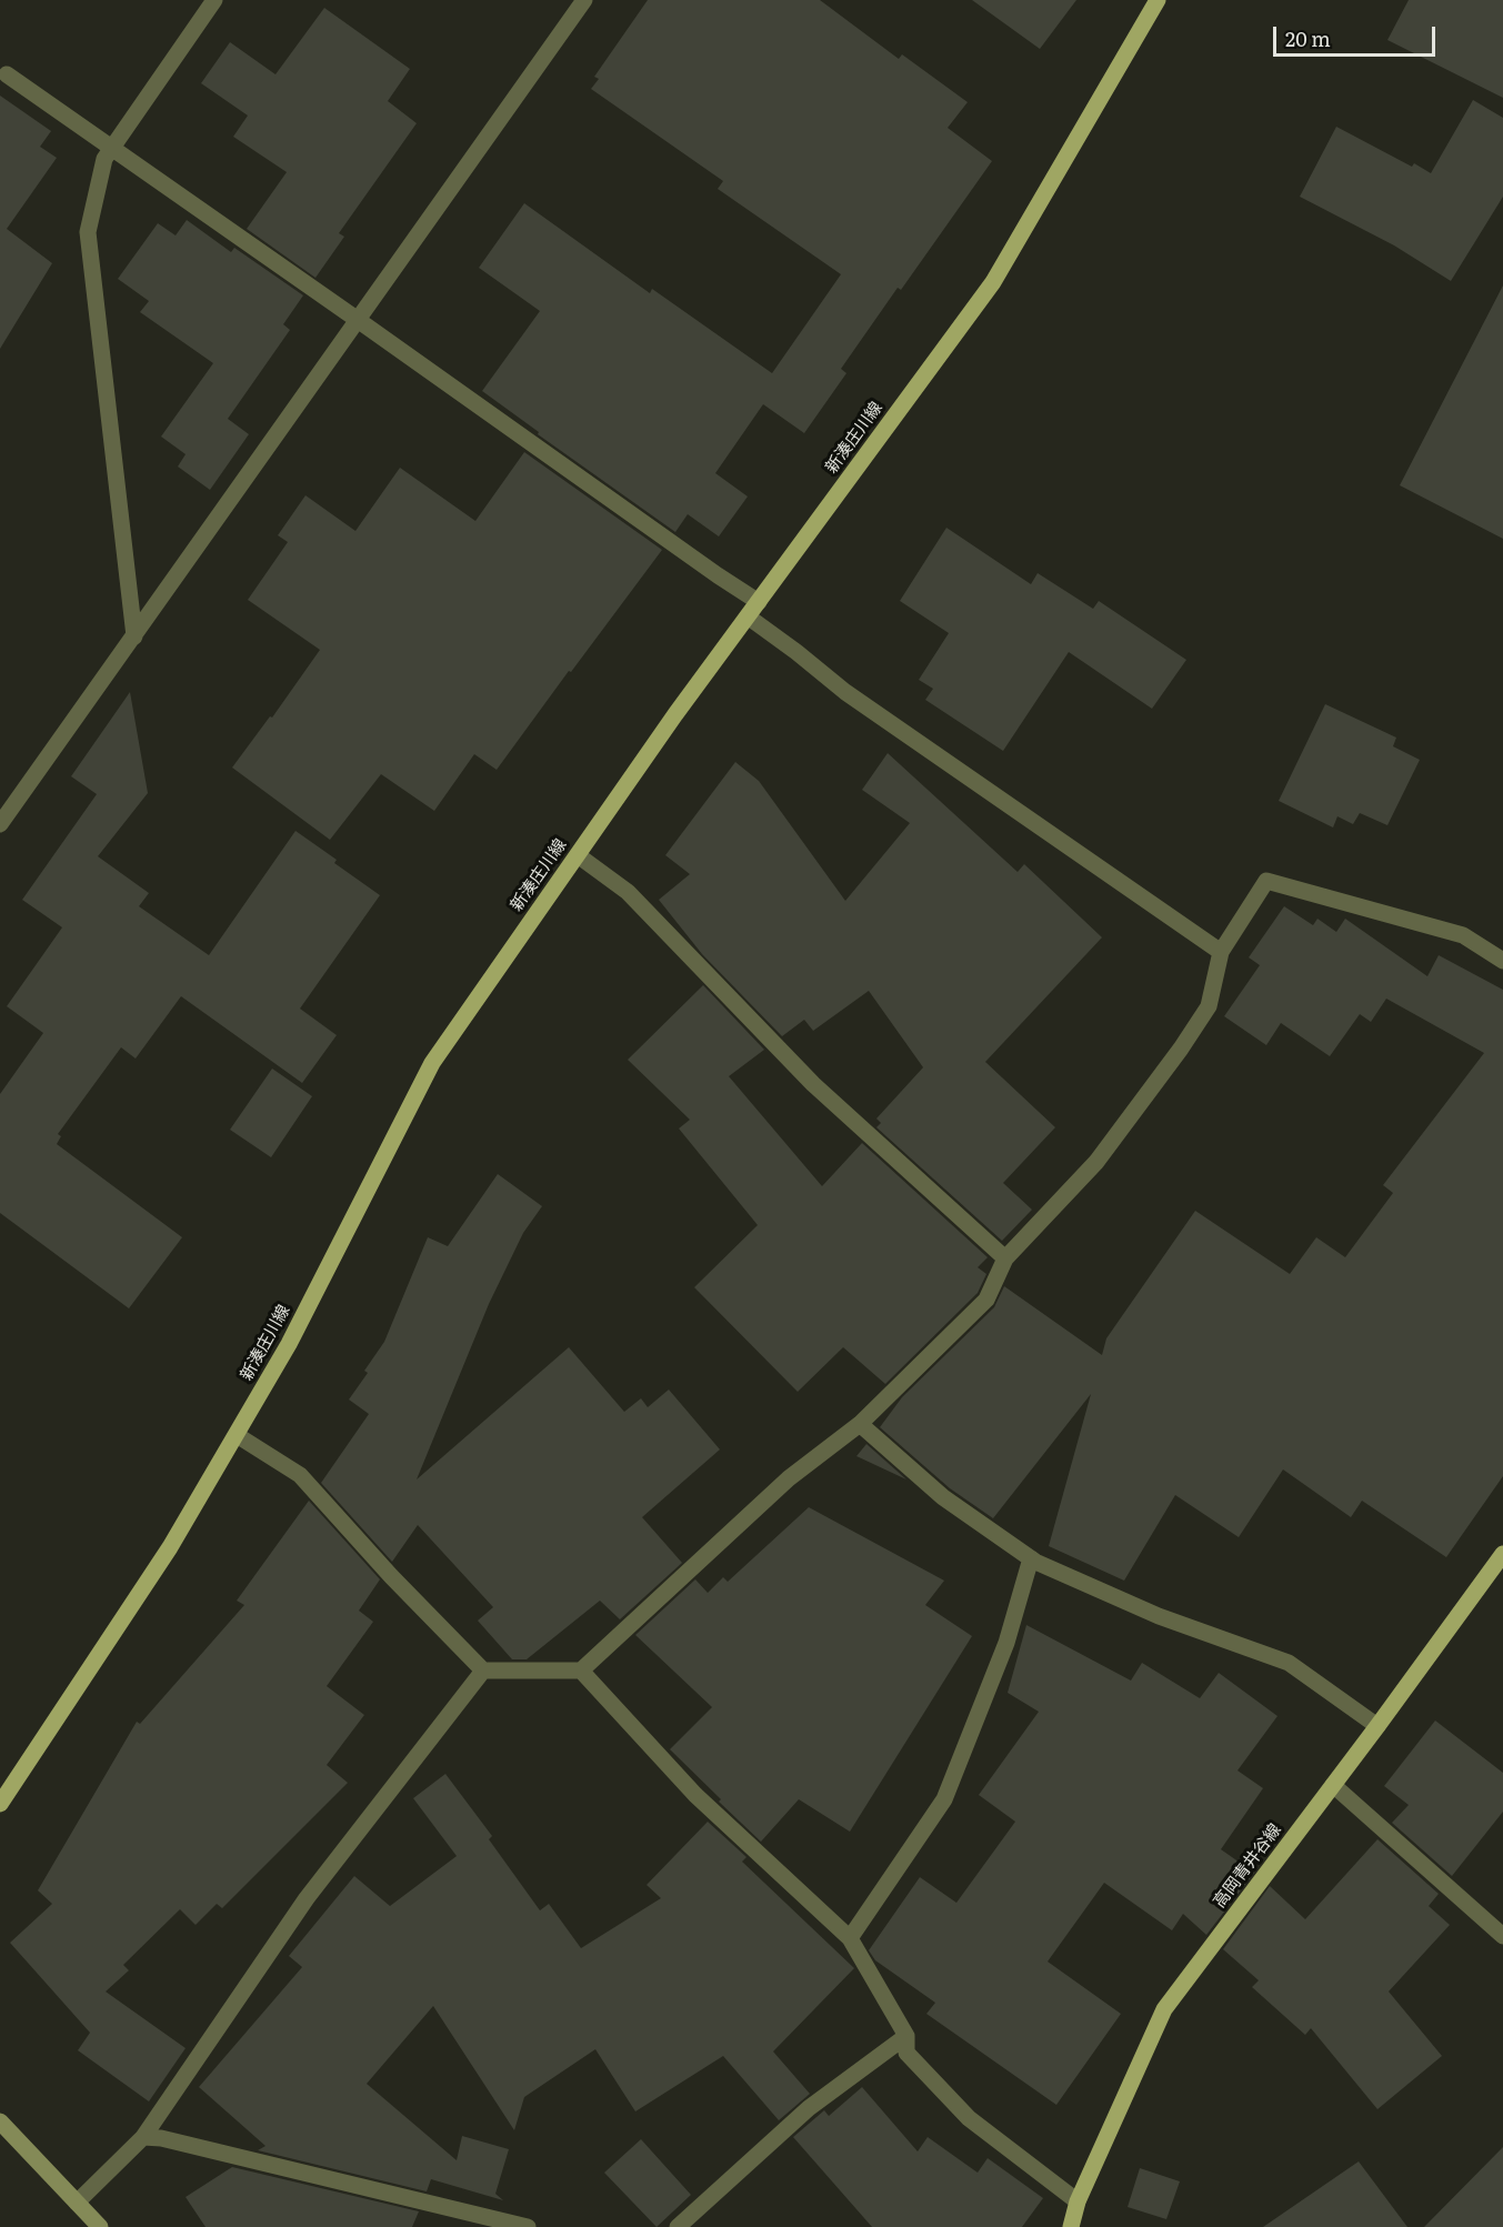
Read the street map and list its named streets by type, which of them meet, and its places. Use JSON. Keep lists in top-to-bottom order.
{
  "streets": {
    "main road": ["新湊庄川線", "高岡青井谷線"]
  },
  "scale_bar": "20 m"
}
